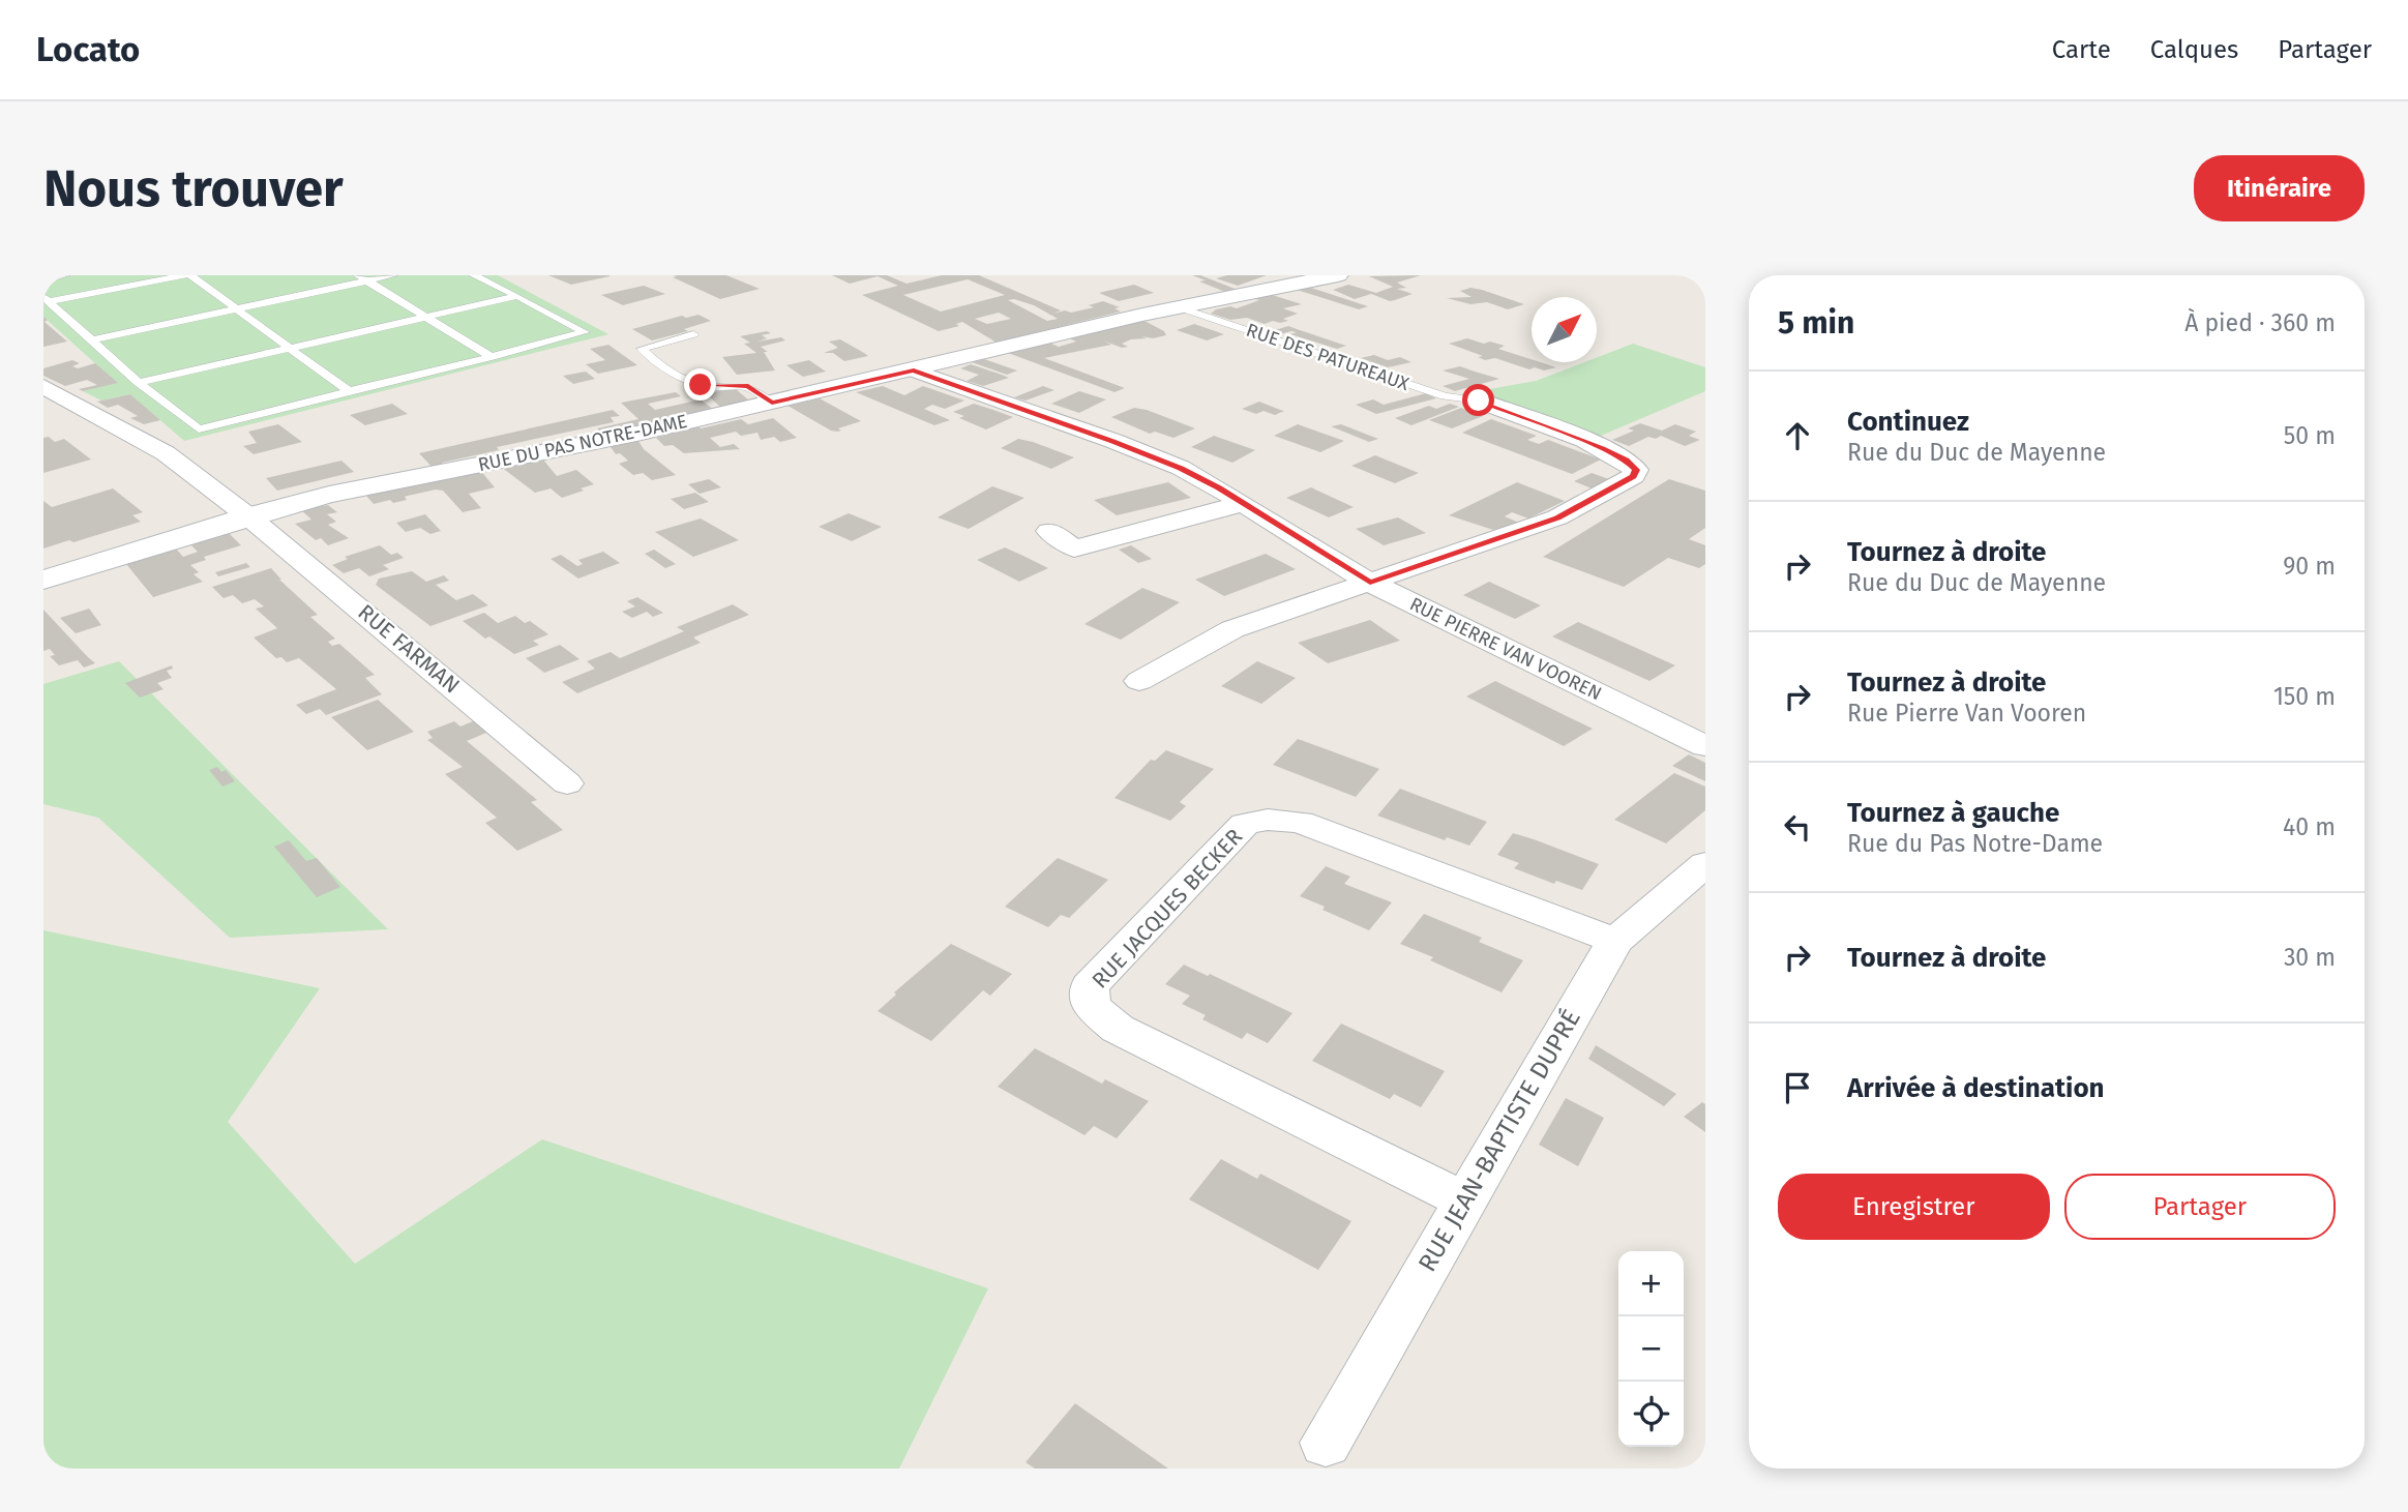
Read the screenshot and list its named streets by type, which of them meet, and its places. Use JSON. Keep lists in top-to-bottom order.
{
  "streets": {
    "street": [
      "RUE DU PAS NOTRE-DAME",
      "RUE FARMAN",
      "RUE PIERRE VAN VOOREN",
      "RUE JACQUES BECKER",
      "RUE JEAN-BAPTISTE DUPRÉ"
    ],
    "lane": ["RUE DES PATUREAUX"]
  },
  "crossings": [
    ["RUE DES PATUREAUX", "RUE DU PAS NOTRE-DAME"],
    ["RUE DU PAS NOTRE-DAME", "RUE FARMAN"],
    ["RUE DU PAS NOTRE-DAME", "RUE PIERRE VAN VOOREN"],
    ["RUE JACQUES BECKER", "RUE JEAN-BAPTISTE DUPRÉ"]
  ],
  "north": "top right",
  "page": {
    "header": "Locato",
    "nav": ["Carte", "Calques", "Partager"],
    "buttons": [
      "Itinéraire",
      ["Enregistrer", "Partager"]
    ],
    "title": "Nous trouver",
    "heading": ["5 min", "À pied · 360 m"],
    "list": [
      ["Continuez", "Rue du Duc de Mayenne", "50 m"],
      ["Tournez à droite", "Rue du Duc de Mayenne", "90 m"],
      ["Tournez à droite", "Rue Pierre Van Vooren", "150 m"],
      ["Tournez à gauche", "Rue du Pas Notre-Dame", "40 m"],
      ["Tournez à droite", "30 m"],
      "Arrivée à destination"
    ],
    "map_buttons": ["+", "−"]
  }
}
